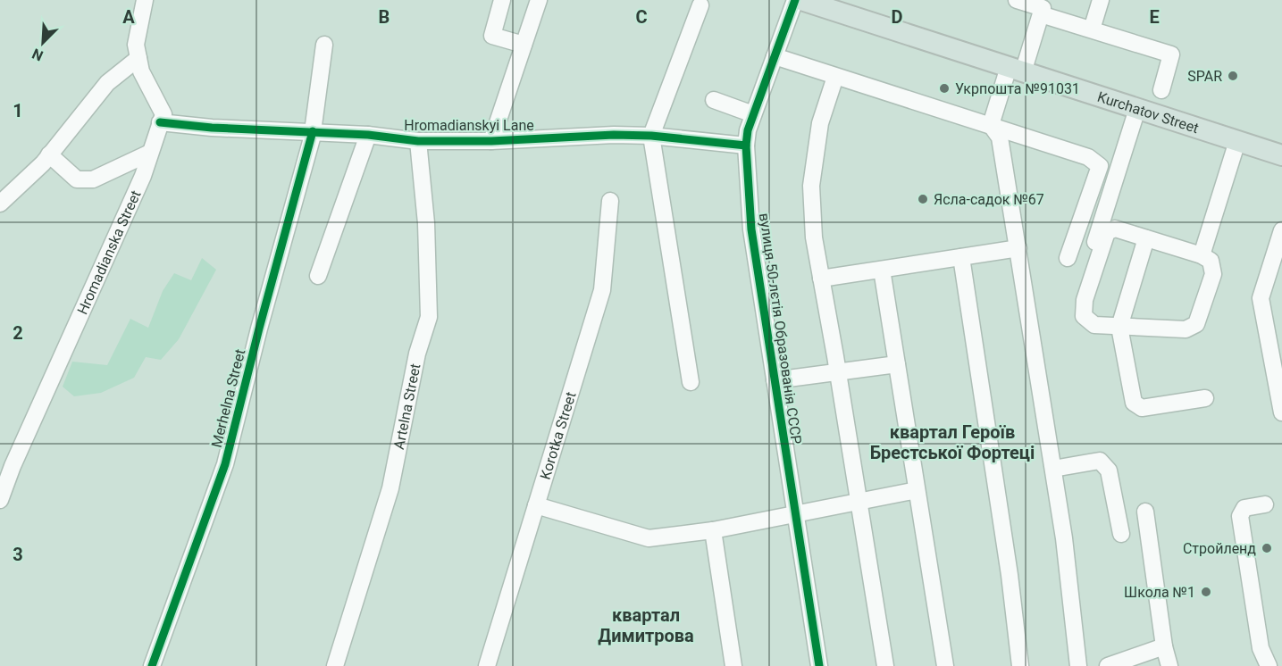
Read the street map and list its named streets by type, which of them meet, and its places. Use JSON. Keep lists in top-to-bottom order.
{
  "streets": {
    "main road": ["Kurchatov Street"],
    "street": [
      "Hromadianskyi Lane",
      "Hromadianska Street",
      "вулиця 50-лєтія Образованія СССР",
      "Merhelna Street",
      "Artelna Street",
      "Korotka Street"
    ]
  },
  "crossings": [
    ["Hromadianskyi Lane", "Hromadianska Street"],
    ["Hromadianskyi Lane", "вулиця 50-лєтія Образованія СССР"],
    ["Hromadianskyi Lane", "Merhelna Street"],
    ["Hromadianskyi Lane", "Artelna Street"]
  ],
  "districts": ["квартал Героїв Брестської Фортеці", "квартал Димитрова"],
  "places": [
    "SPAR",
    "Укрпошта №91031",
    "Ясла-садок №67",
    "Стройленд",
    "Школа №1"
  ],
  "north": "bottom left",
  "grid": {
    "columns": [
      "A",
      "B",
      "C",
      "D",
      "E"
    ],
    "rows": ["1", "2", "3"]
  }
}
